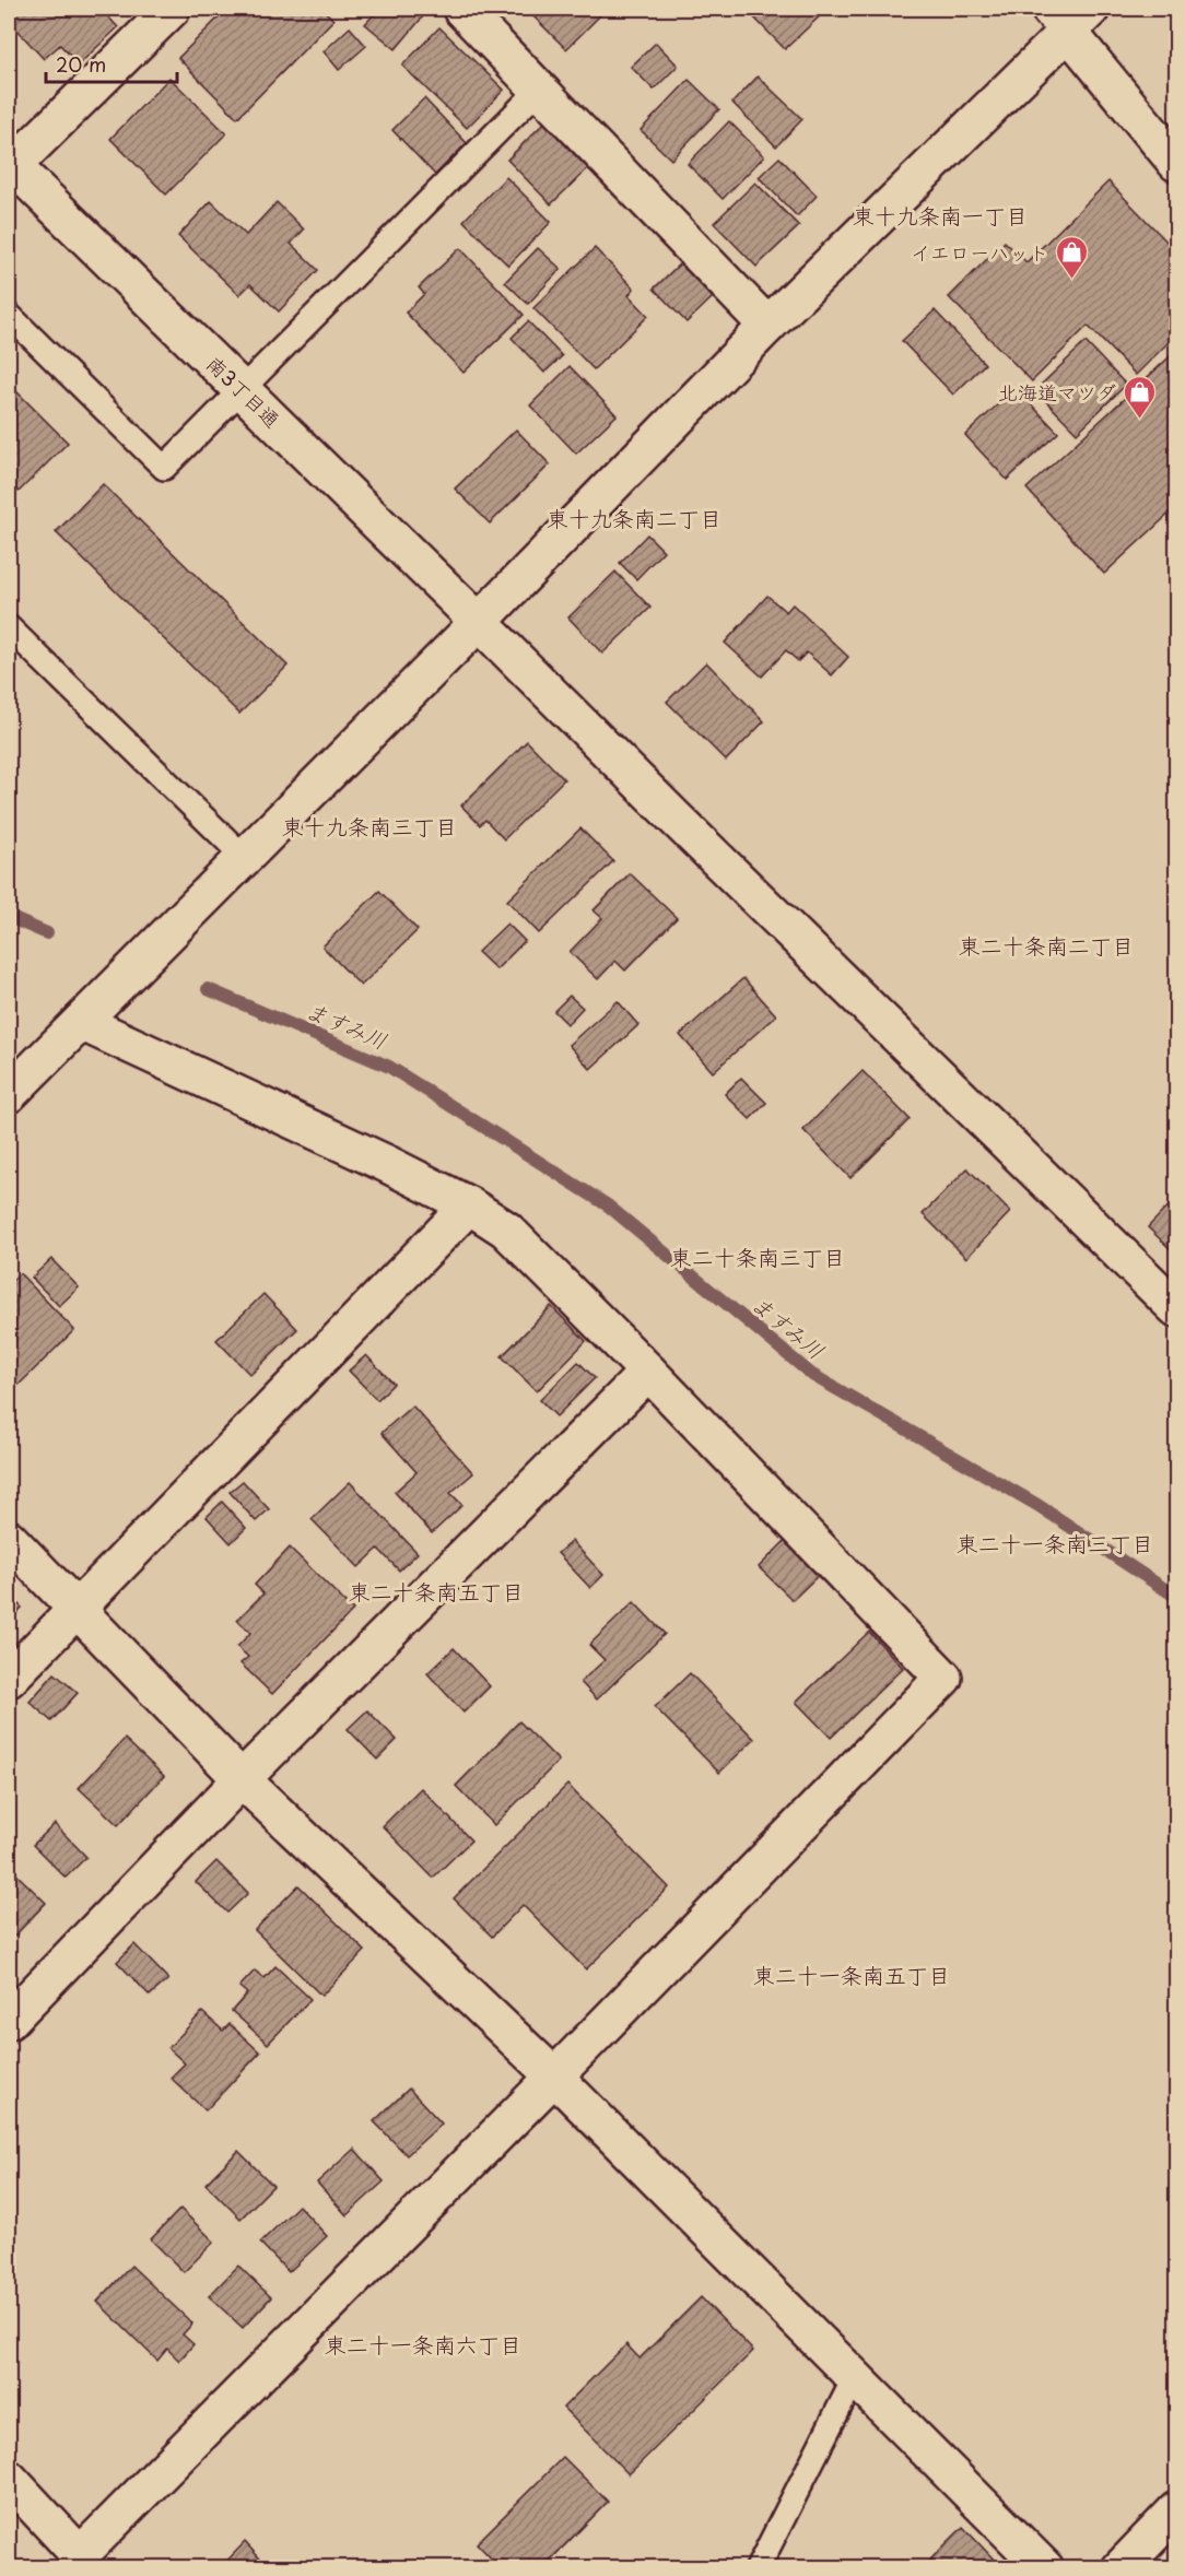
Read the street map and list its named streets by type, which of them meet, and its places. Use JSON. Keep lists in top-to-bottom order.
{
  "streets": {
    "street": ["南3丁目通"]
  },
  "districts": [
    "東十九条南一丁目",
    "東十九条南二丁目",
    "東十九条南三丁目",
    "東二十条南二丁目",
    "東二十条南三丁目",
    "東二十一条南三丁目",
    "東二十条南五丁目",
    "東二十一条南五丁目",
    "東二十一条南六丁目"
  ],
  "water": ["ますみ川"],
  "places": {
    "shop": ["イエローハット", "北海道マツダ"]
  },
  "scale_bar": "20 m"
}
